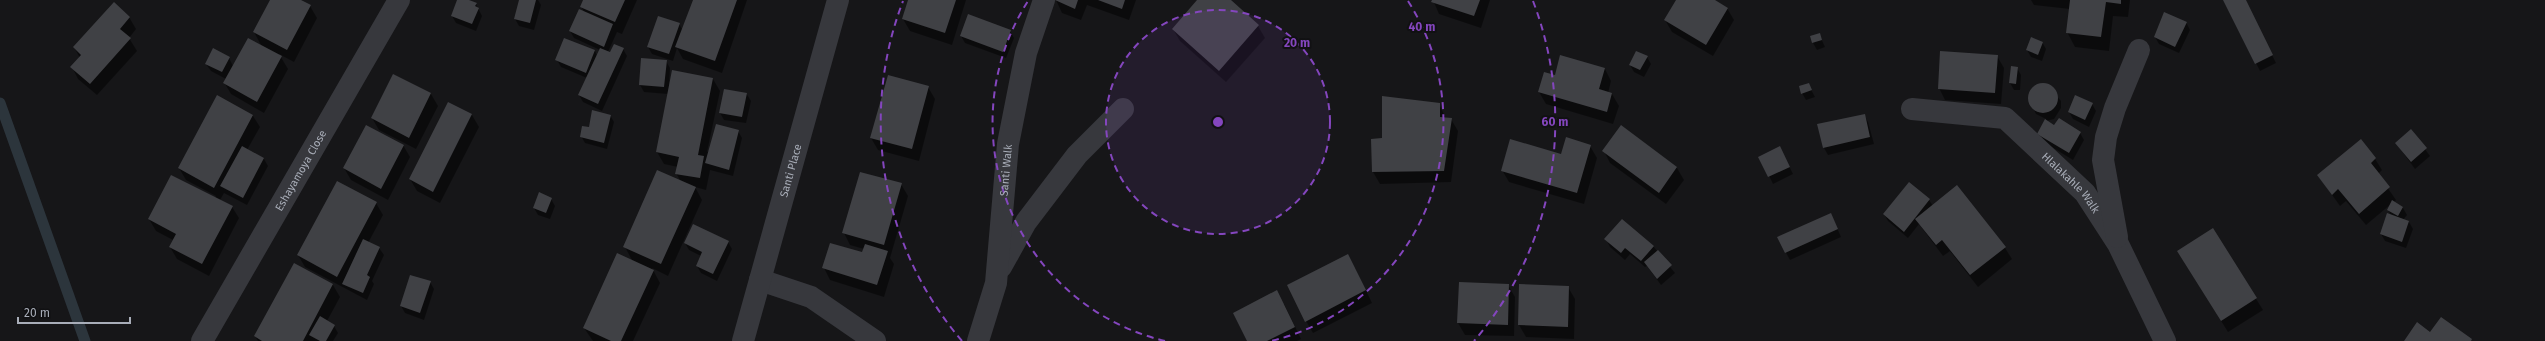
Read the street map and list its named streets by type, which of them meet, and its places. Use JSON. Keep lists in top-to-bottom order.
{
  "streets": {
    "street": [
      "Santi Place",
      "Santi Walk",
      "Eshayamoya Close",
      "Hlalakahle Walk"
    ]
  },
  "scale_bar": "20 m",
  "rings": ["40 m", "20 m", "60 m"]
}
